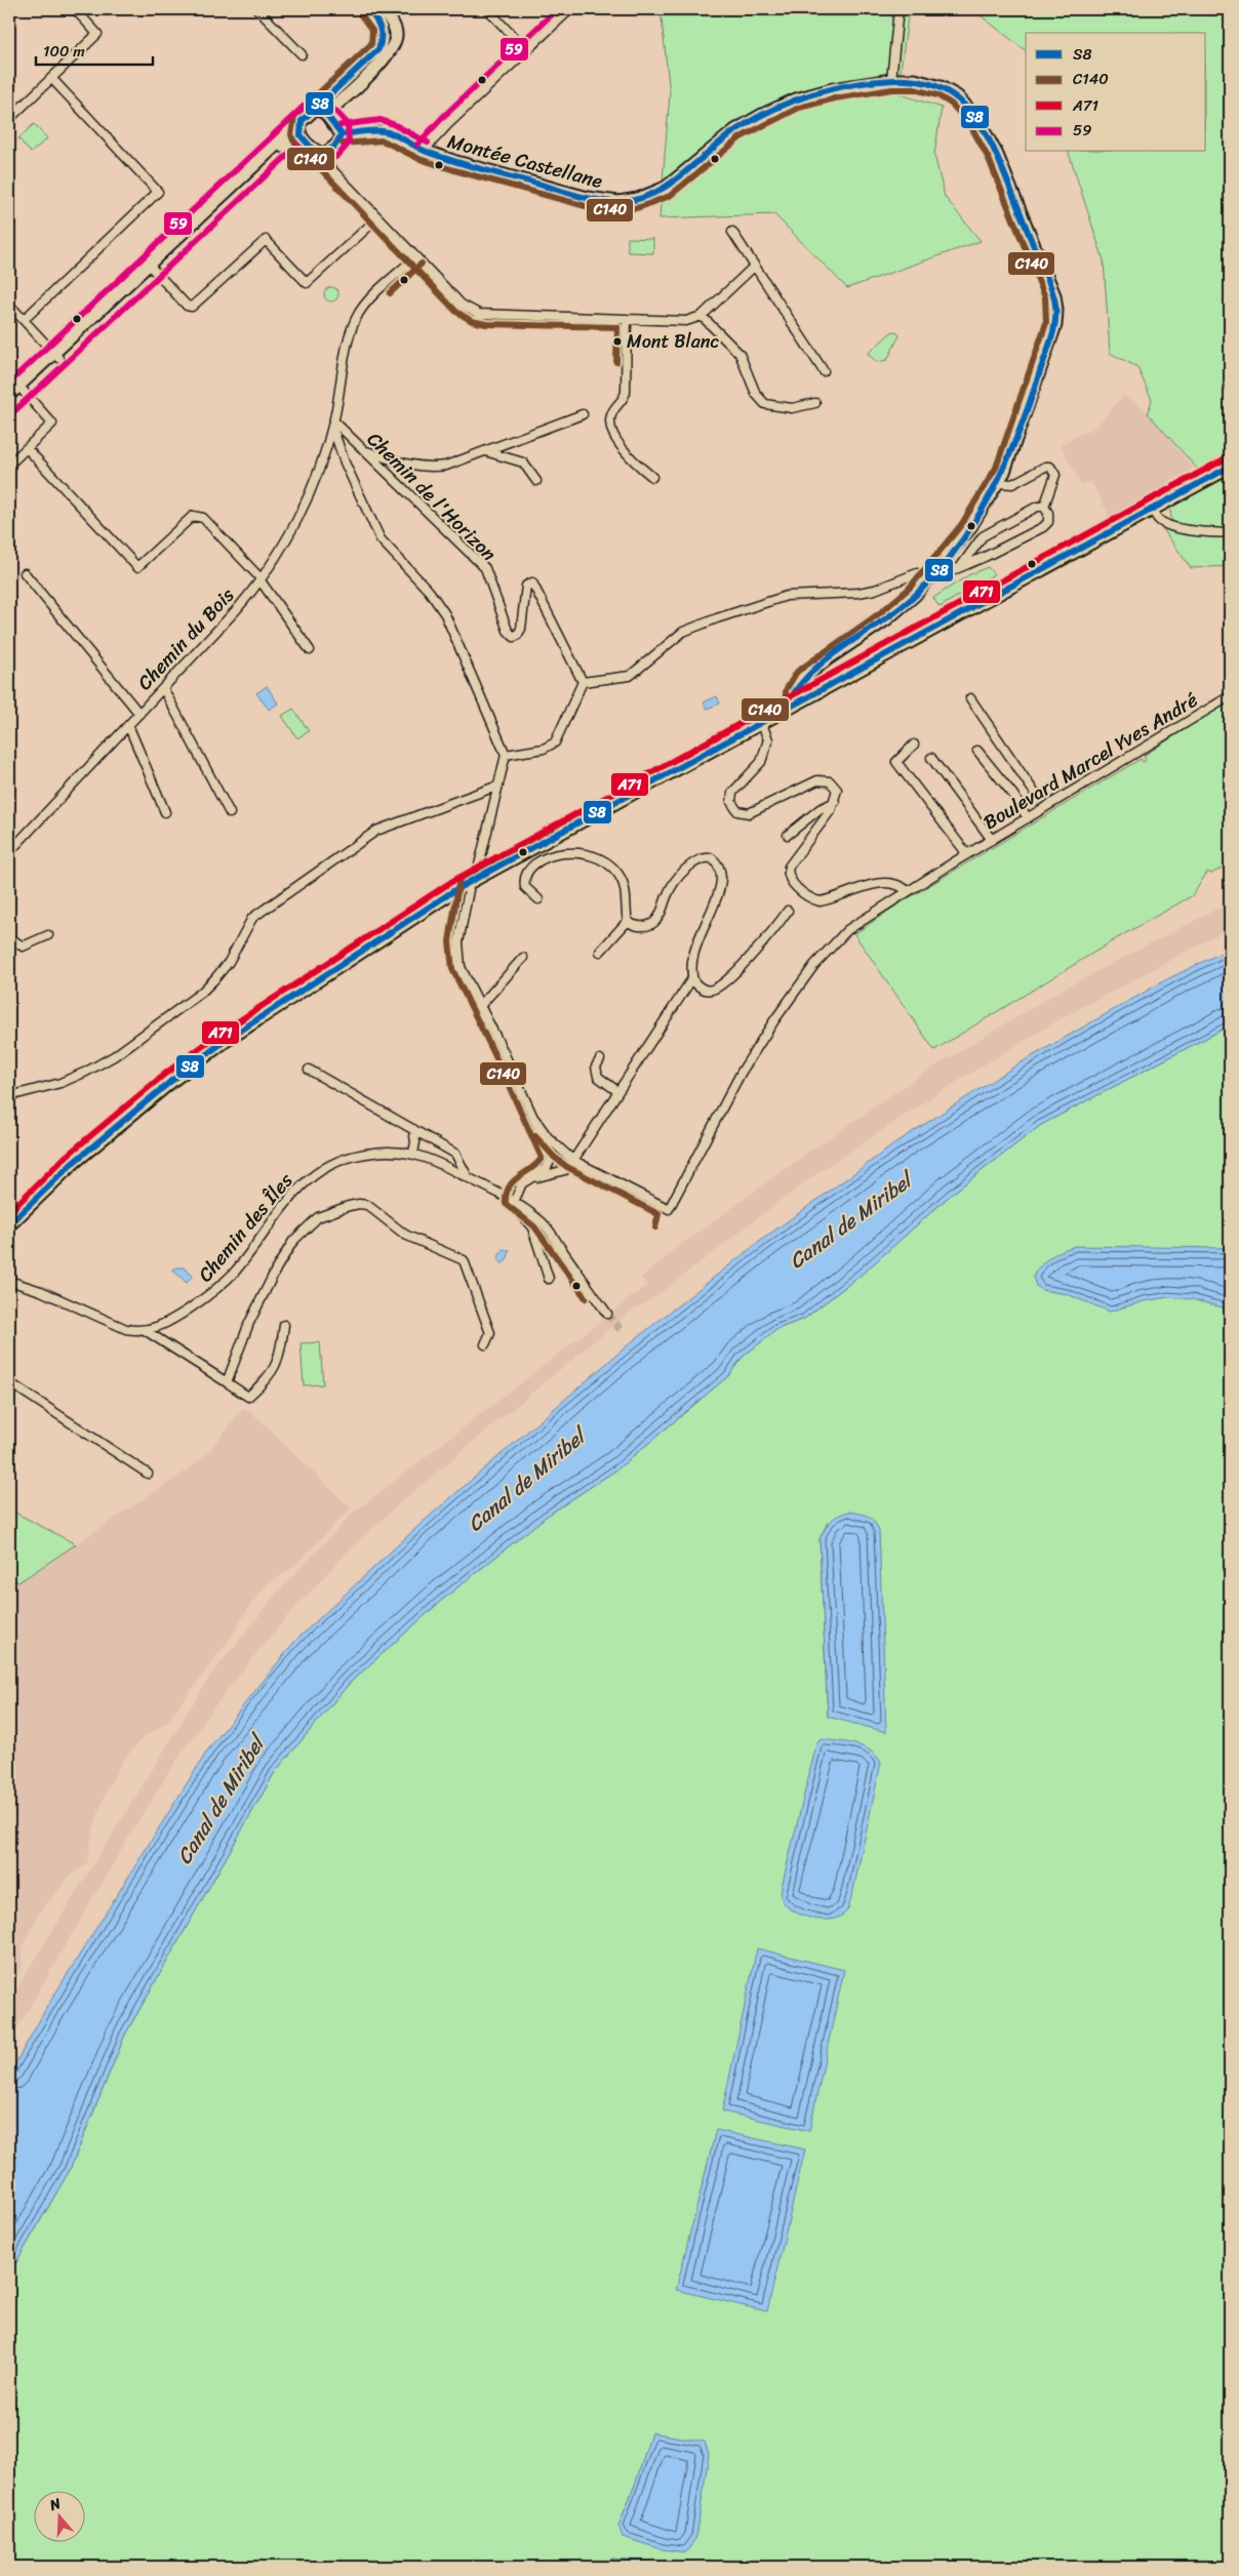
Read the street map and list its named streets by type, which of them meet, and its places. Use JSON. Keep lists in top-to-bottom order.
{
  "streets": {
    "street": [
      "Montée Castellane",
      "Chemin de l'Horizon",
      "Chemin du Bois",
      "Boulevard Marcel Yves André",
      "Chemin des Îles"
    ]
  },
  "crossings": [
    ["Chemin de l'Horizon", "Chemin du Bois"]
  ],
  "water": ["Canal de Miribel"],
  "places": ["Mont Blanc"],
  "lines": [
    "transit line S8",
    "transit line 59",
    "transit line C140",
    "transit line A71"
  ],
  "legend": [
    "S8",
    "C140",
    "A71",
    "59"
  ],
  "scale_bar": "100 m",
  "north": "top"
}
